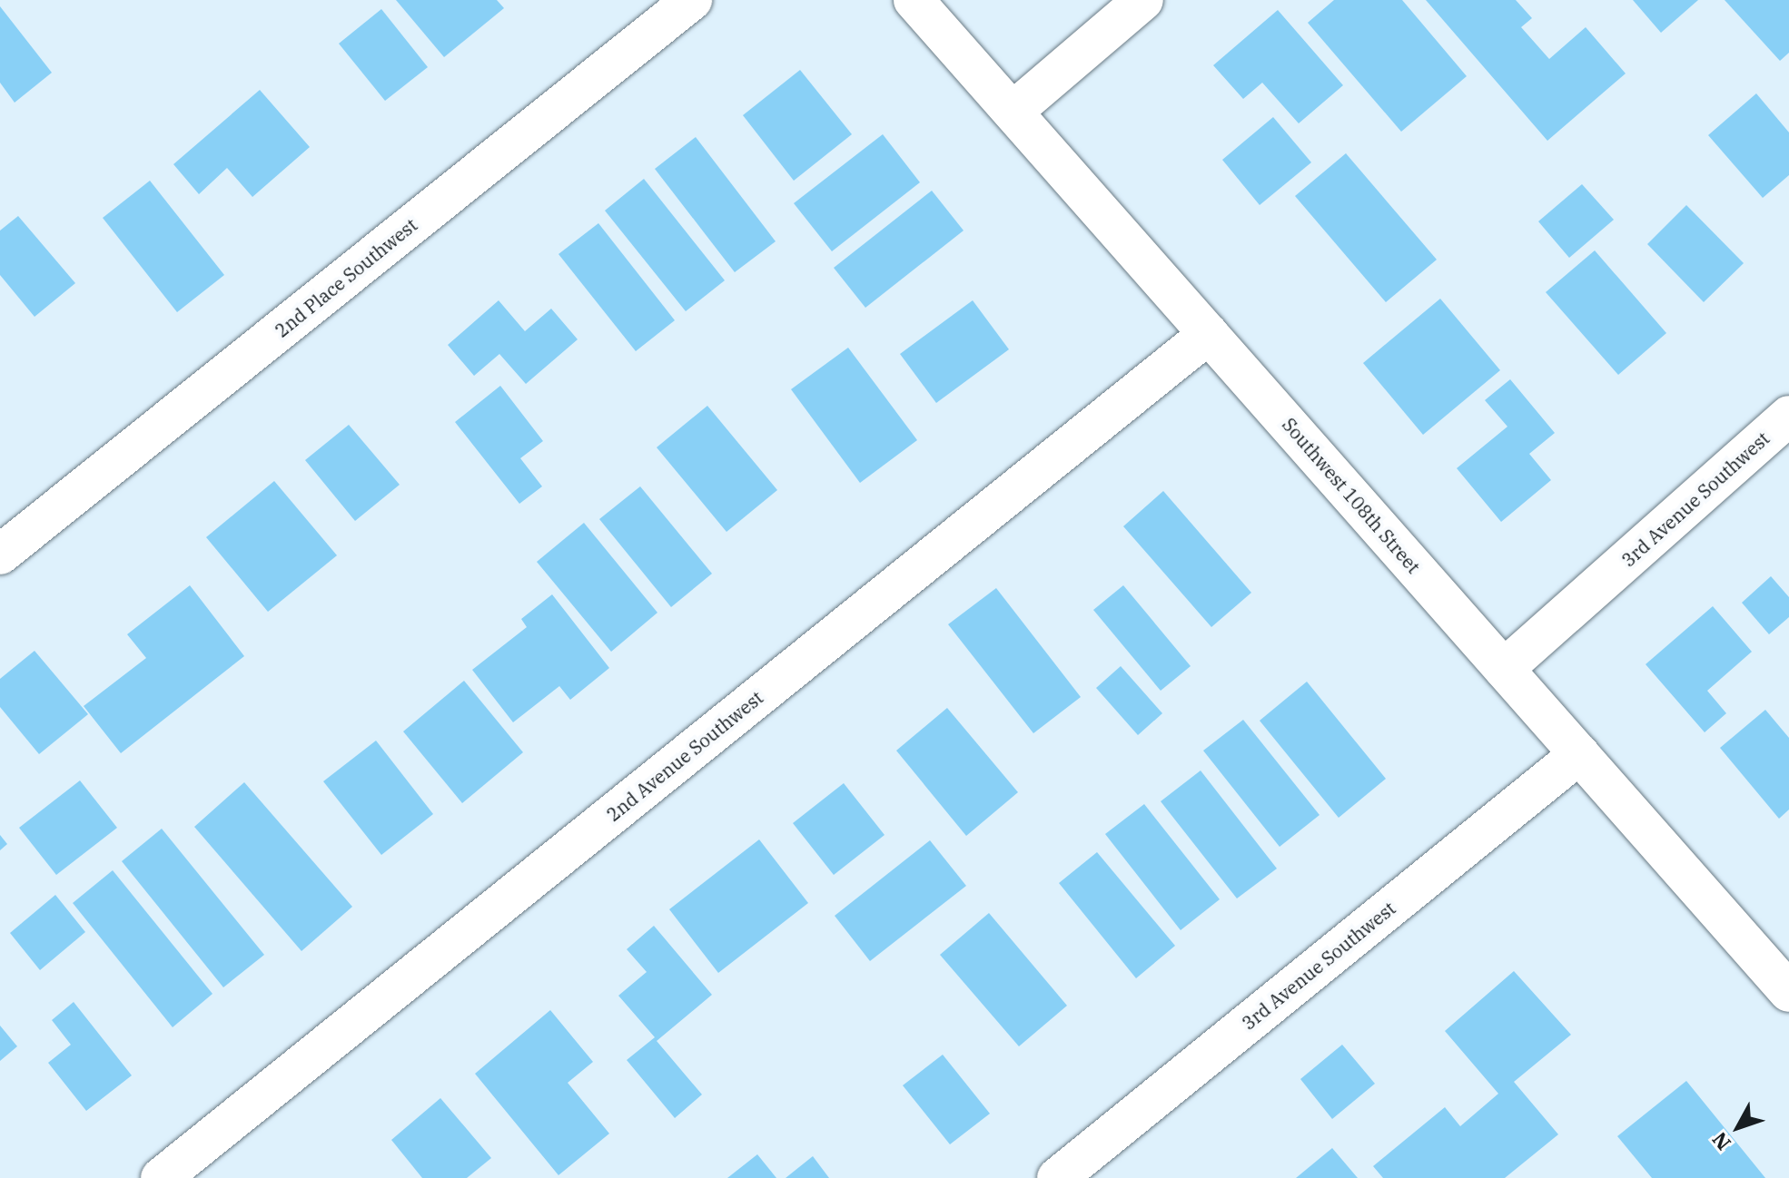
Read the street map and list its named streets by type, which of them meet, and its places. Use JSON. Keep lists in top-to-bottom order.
{
  "streets": {
    "street": [
      "2nd Place Southwest",
      "Southwest 108th Street",
      "3rd Avenue Southwest",
      "2nd Avenue Southwest"
    ]
  },
  "crossings": [
    ["Southwest 108th Street", "3rd Avenue Southwest"],
    ["Southwest 108th Street", "2nd Avenue Southwest"]
  ],
  "north": "bottom left"
}
